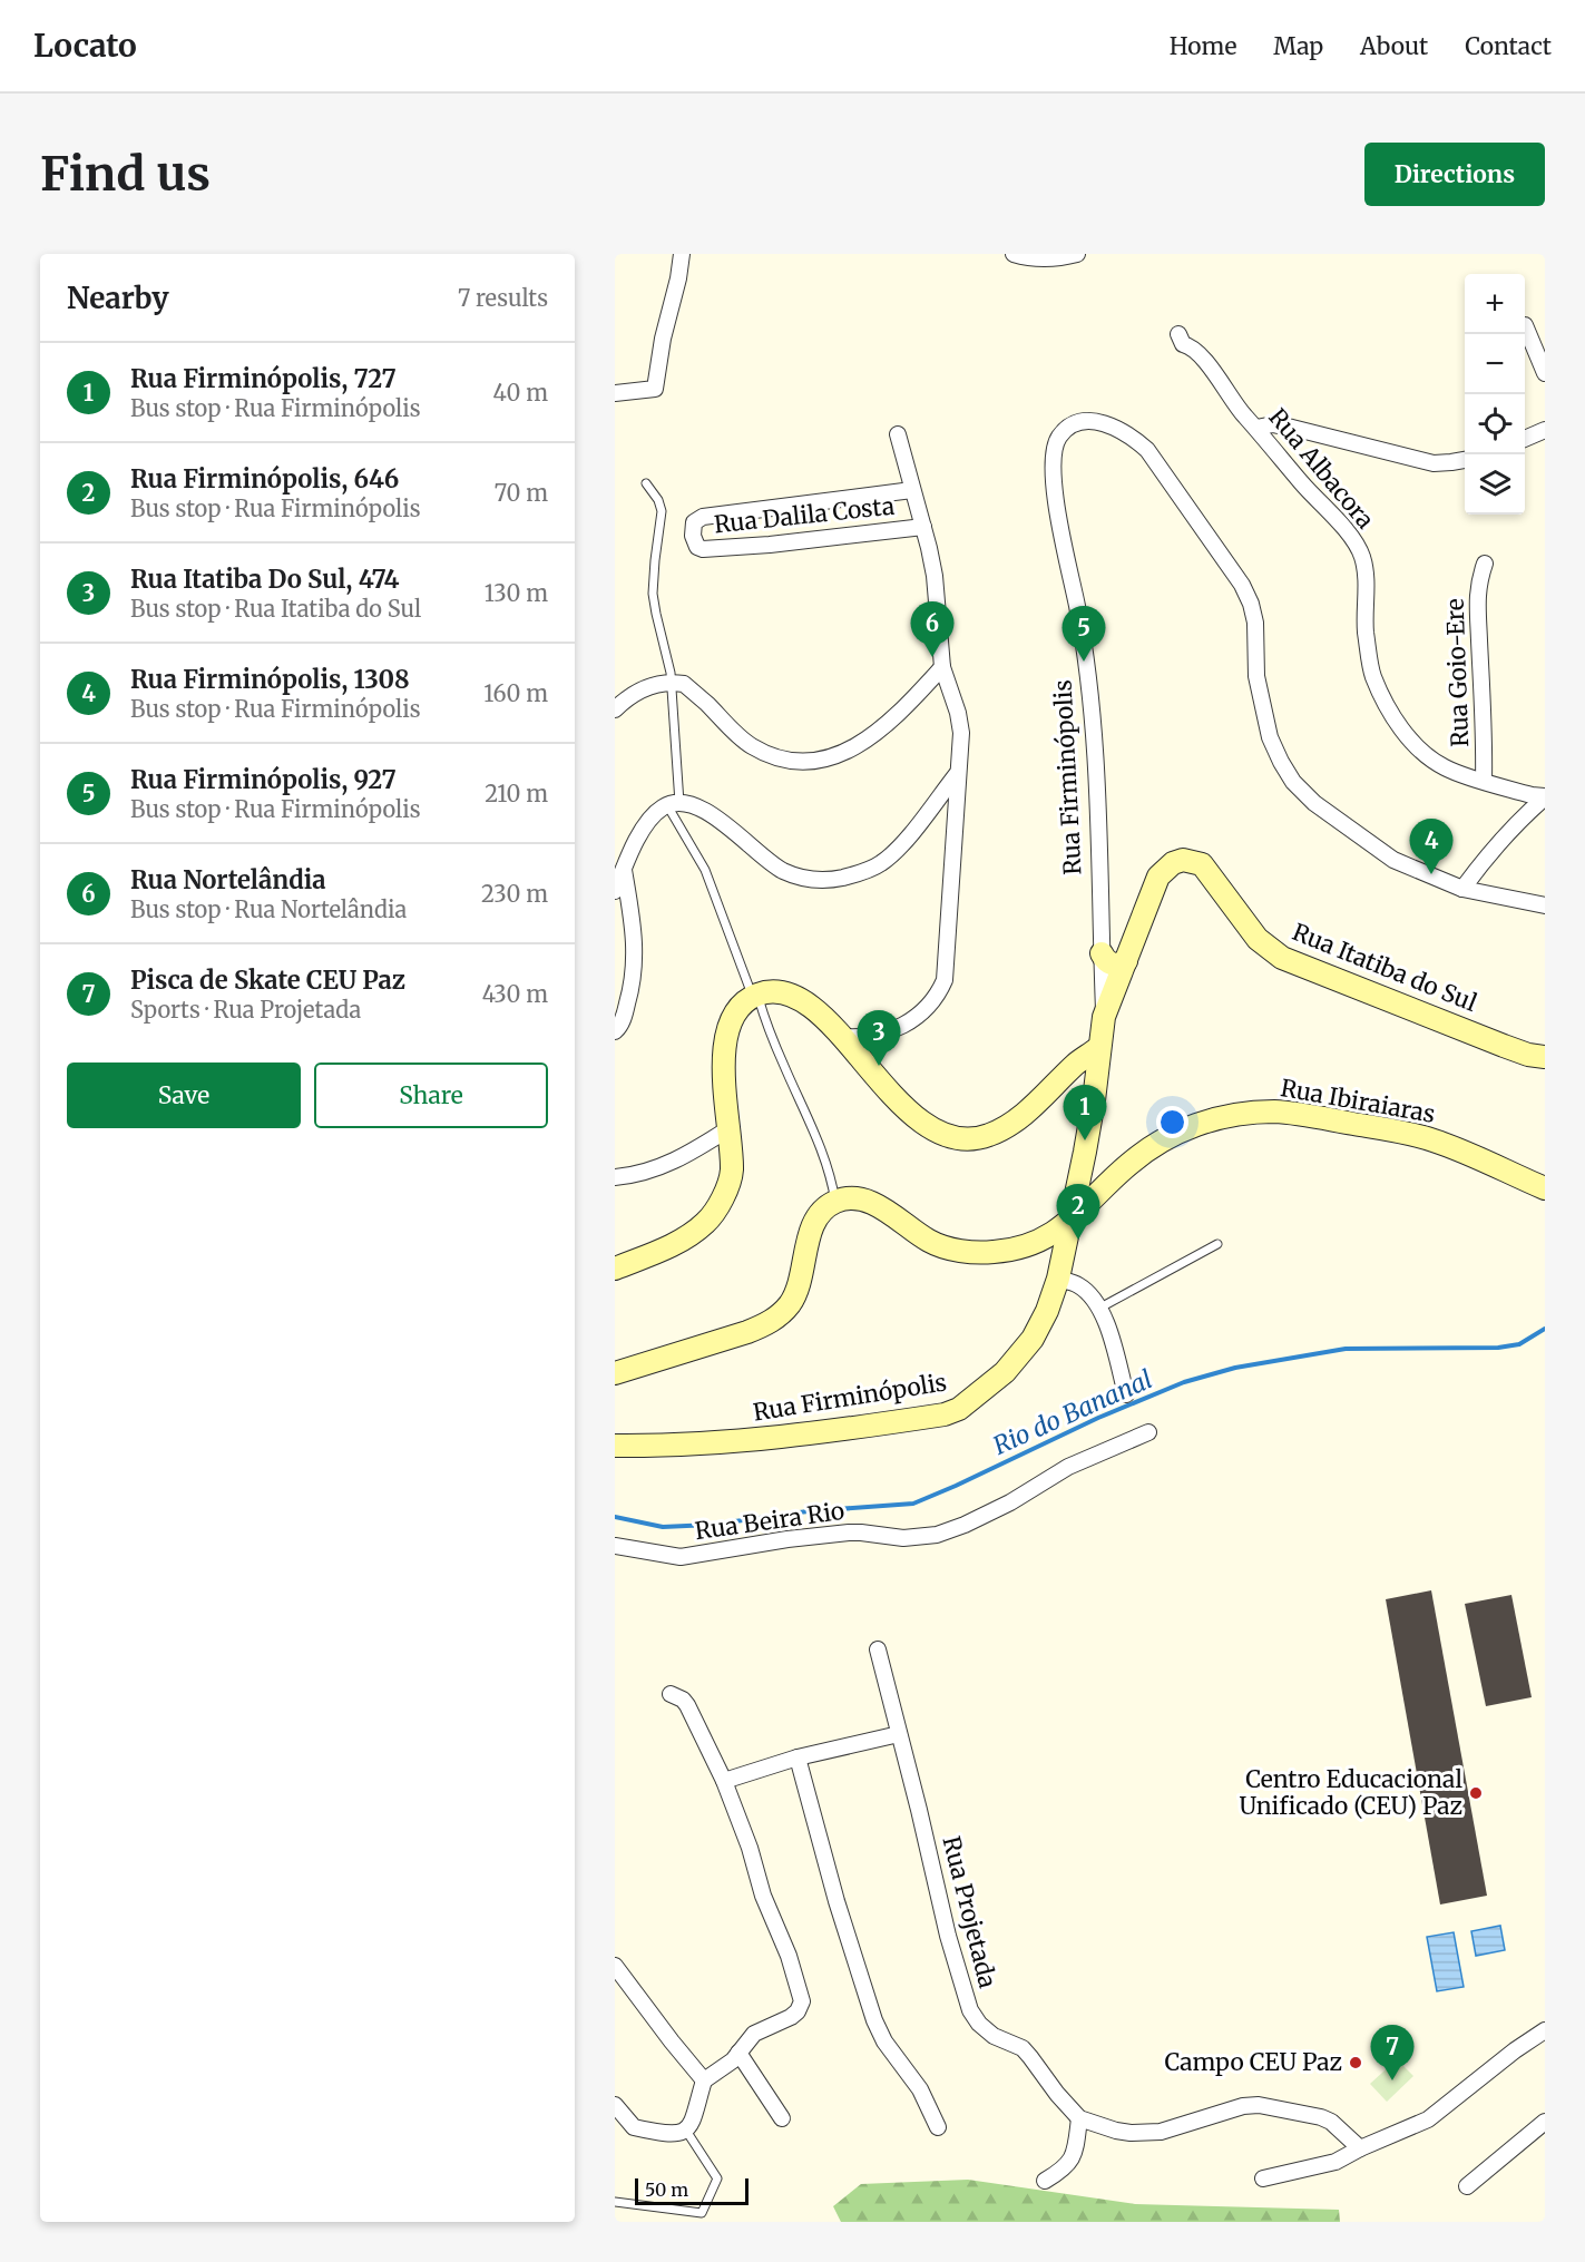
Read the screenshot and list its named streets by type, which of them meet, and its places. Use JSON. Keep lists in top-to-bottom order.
{
  "streets": {
    "main road": ["Rua Firminópolis", "Rua Itatiba do Sul", "Rua Ibiraiaras"],
    "street": [
      "Rua Albacora",
      "Rua Dalila Costa",
      "Rua Goio-Ere",
      "Rua Beira Rio",
      "Rua Projetada"
    ]
  },
  "crossings": [
    ["Rua Albacora", "Rua Goio-Ere"],
    ["Rua Firminópolis", "Rua Itatiba do Sul"],
    ["Rua Firminópolis", "Rua Ibiraiaras"]
  ],
  "water": ["Rio do Bananal"],
  "places": ["Centro Educacional Unificado (CEU) Paz", "Campo CEU Paz"],
  "scale_bar": "50 m",
  "page": {
    "header": "Locato",
    "nav": [
      "Home",
      "Map",
      "About",
      "Contact"
    ],
    "buttons": [
      "Directions",
      ["Save", "Share"]
    ],
    "title": "Find us",
    "heading": ["Nearby", "7 results"],
    "map_buttons": ["+", "−"],
    "list": [
      {
        "mark": "1",
        "name": "Rua Firminópolis, 727",
        "note": "Bus stop · Rua Firminópolis",
        "value": "40 m"
      },
      {
        "mark": "2",
        "name": "Rua Firminópolis, 646",
        "note": "Bus stop · Rua Firminópolis",
        "value": "70 m"
      },
      {
        "mark": "3",
        "name": "Rua Itatiba Do Sul, 474",
        "note": "Bus stop · Rua Itatiba do Sul",
        "value": "130 m"
      },
      {
        "mark": "4",
        "name": "Rua Firminópolis, 1308",
        "note": "Bus stop · Rua Firminópolis",
        "value": "160 m"
      },
      {
        "mark": "5",
        "name": "Rua Firminópolis, 927",
        "note": "Bus stop · Rua Firminópolis",
        "value": "210 m"
      },
      {
        "mark": "6",
        "name": "Rua Nortelândia",
        "note": "Bus stop · Rua Nortelândia",
        "value": "230 m"
      },
      {
        "mark": "7",
        "name": "Pisca de Skate CEU Paz",
        "note": "Sports · Rua Projetada",
        "value": "430 m"
      }
    ],
    "pins": [
      "6",
      "5",
      "4",
      "3",
      "1",
      "2",
      "7"
    ],
    "scale": "50 m"
  }
}
